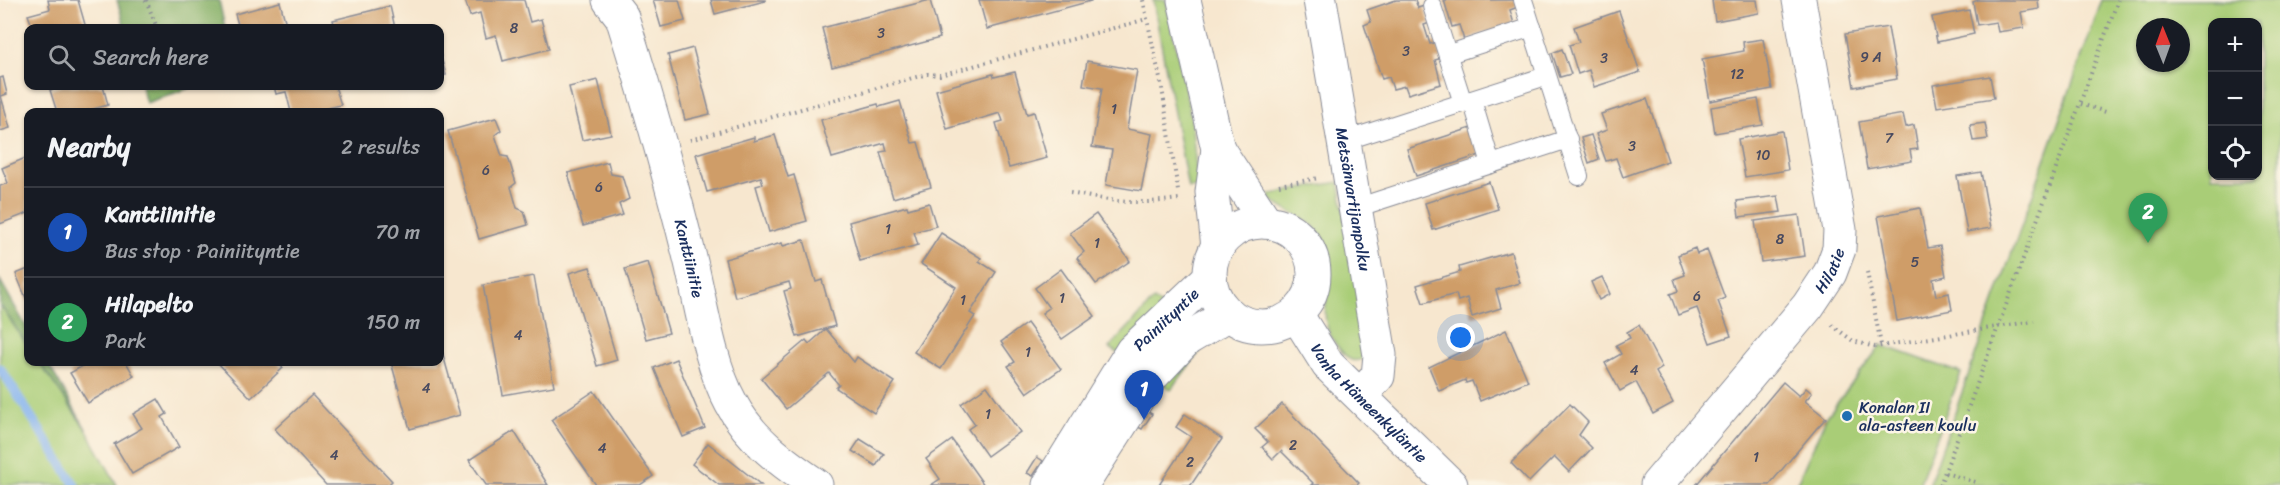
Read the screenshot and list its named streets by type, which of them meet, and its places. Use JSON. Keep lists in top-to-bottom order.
{
  "streets": {
    "street": [
      "Metsänvartijanpolku",
      "Kanttiinitie",
      "Hilatie",
      "Painiityntie",
      "Vanha Hämeenkyläntie"
    ]
  },
  "crossings": [
    ["Metsänvartijanpolku", "Vanha Hämeenkyläntie"],
    ["Painiityntie", "Vanha Hämeenkyläntie"]
  ],
  "places": ["Konalan II ala-asteen koulu"],
  "house_numbers": [
    "8",
    "3",
    "3",
    "9 A",
    "3",
    "12",
    "1",
    "7",
    "3",
    "10",
    "6",
    "6",
    "1",
    "8",
    "1",
    "5",
    "6",
    "1",
    "1",
    "4",
    "1",
    "4",
    "4",
    "1",
    "2",
    "4",
    "4",
    "1",
    "2"
  ],
  "north": "top",
  "page": {
    "map_buttons": ["+", "−"],
    "search": "Search here",
    "heading": ["Nearby", "2 results"],
    "list": [
      {
        "mark": "1",
        "name": "Kanttiinitie",
        "note": "Bus stop · Painiityntie",
        "value": "70 m"
      },
      {
        "mark": "2",
        "name": "Hilapelto",
        "note": "Park",
        "value": "150 m"
      }
    ],
    "pins": ["2", "1"]
  }
}
